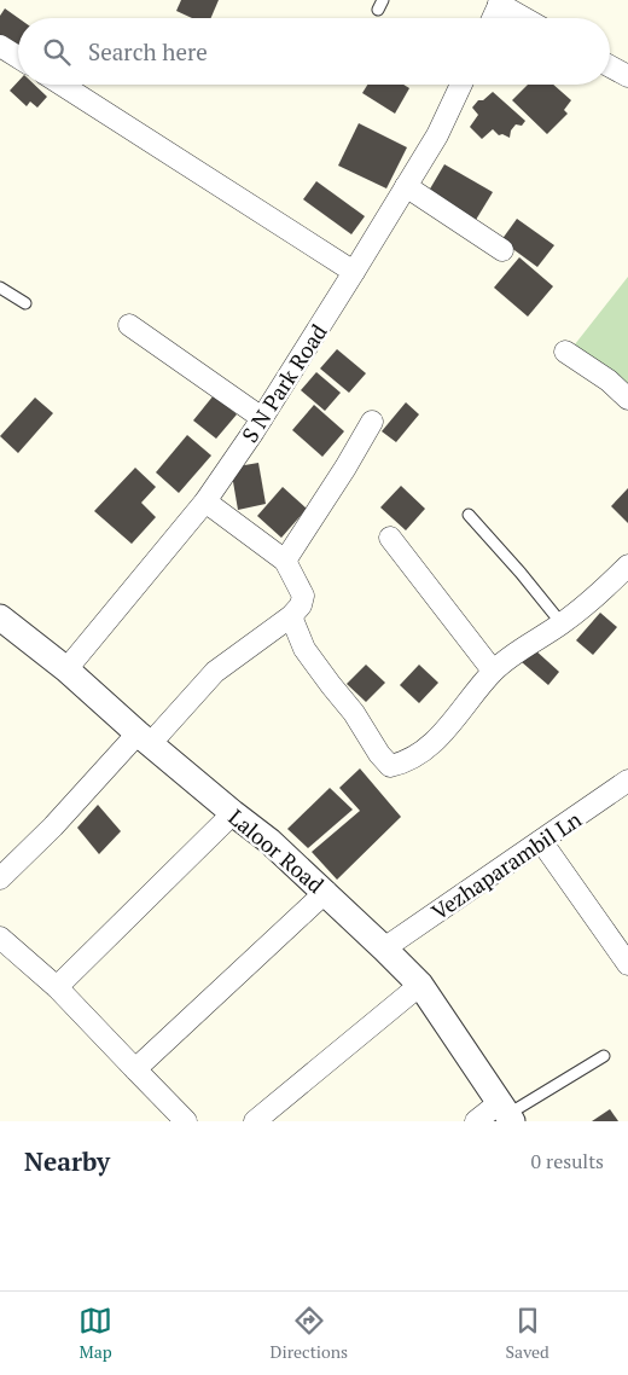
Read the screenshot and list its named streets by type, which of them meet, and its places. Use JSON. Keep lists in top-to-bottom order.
{
  "streets": {
    "street": ["S N Park Road", "Laloor Road", "Vezhaparambil Ln"]
  },
  "crossings": [
    ["S N Park Road", "Laloor Road"],
    ["Laloor Road", "Vezhaparambil Ln"]
  ],
  "page": {
    "search": "Search here",
    "heading": ["Nearby", "0 results"],
    "nav": ["Map", "Directions", "Saved"]
  }
}
